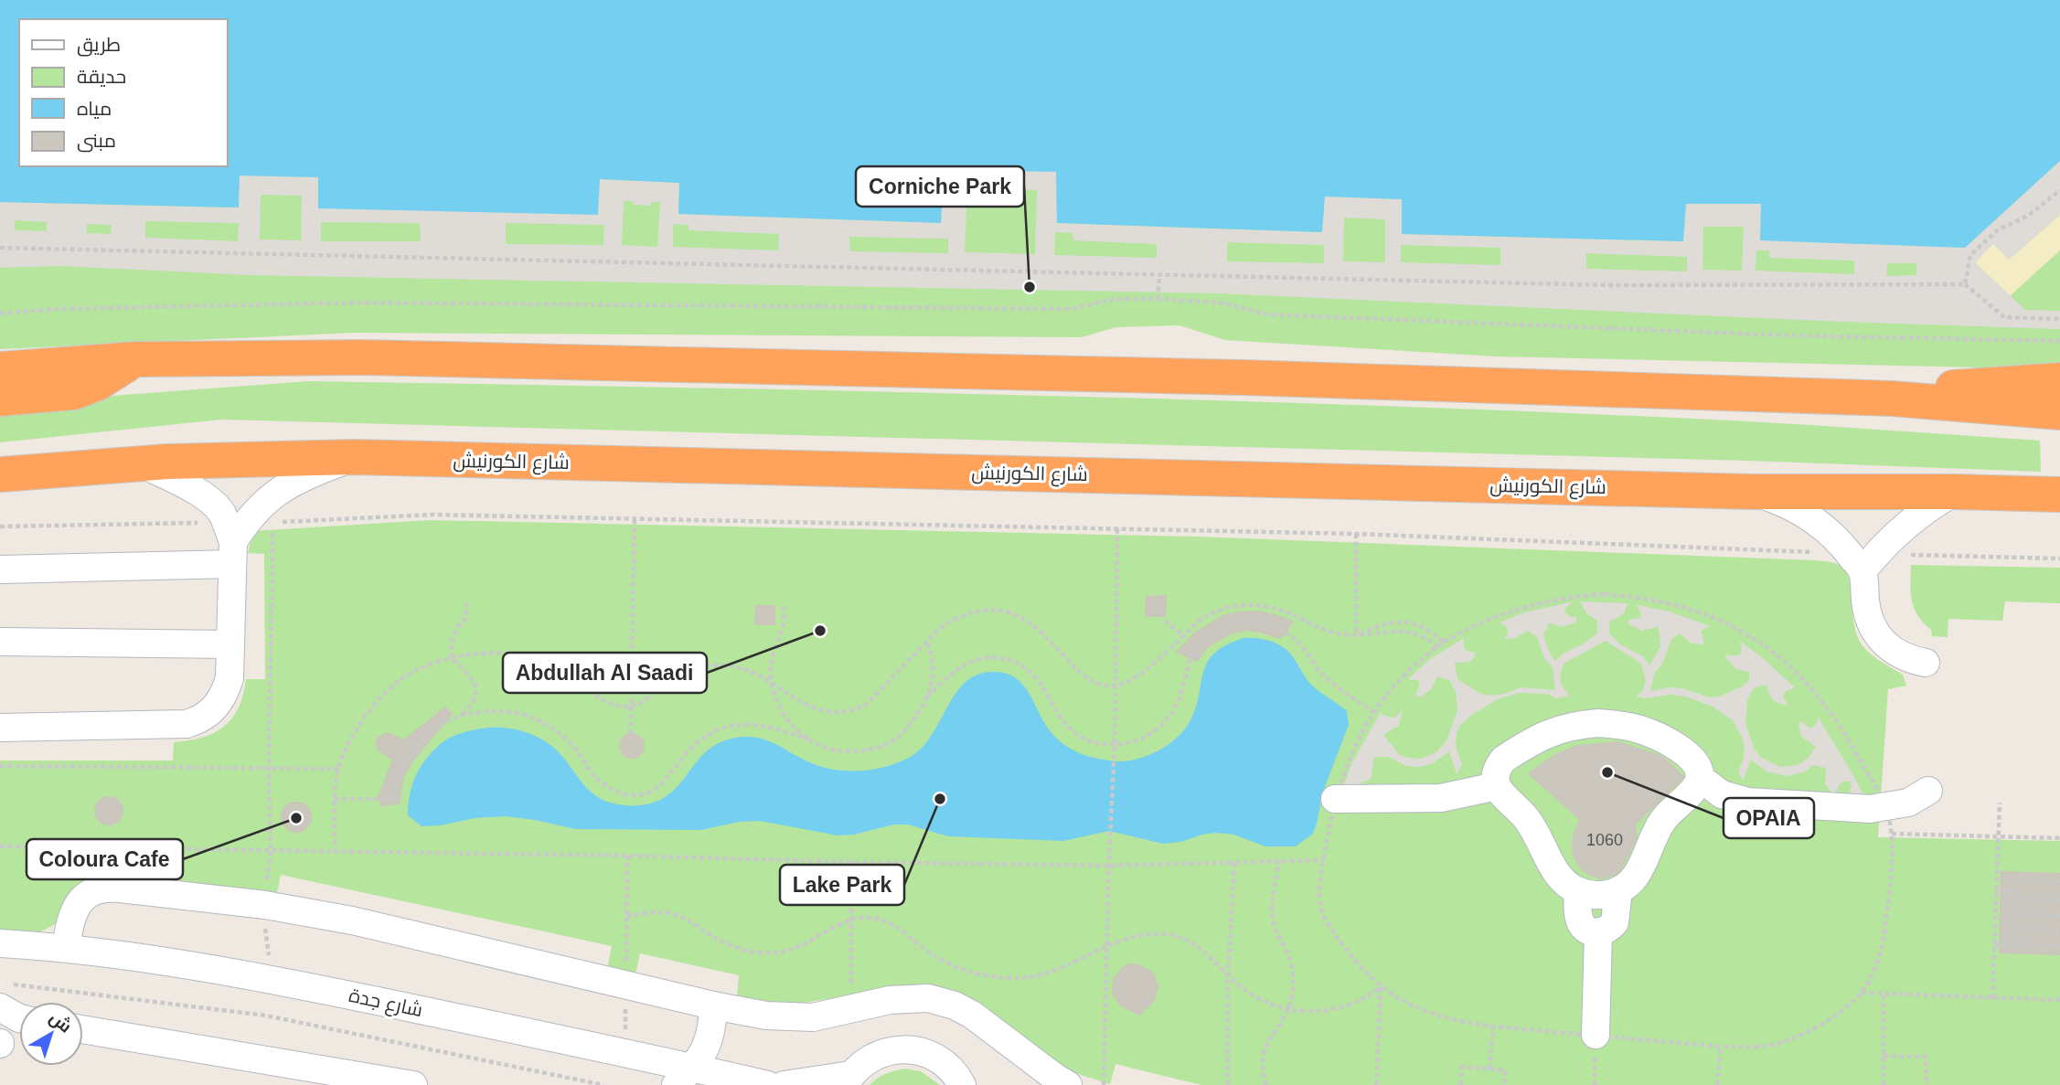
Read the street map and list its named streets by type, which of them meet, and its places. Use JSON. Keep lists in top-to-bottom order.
{
  "streets": {
    "highway": ["شارع الكورنيش"],
    "street": ["شارع جدة"]
  },
  "places": [
    "Corniche Park",
    "Abdullah Al Saadi",
    "OPAIA",
    "Lake Park",
    "Coloura Cafe"
  ],
  "house_numbers": ["1060"],
  "legend": [
    "طريق",
    "حديقة",
    "مياه",
    "مبنى"
  ],
  "north": "top right"
}
